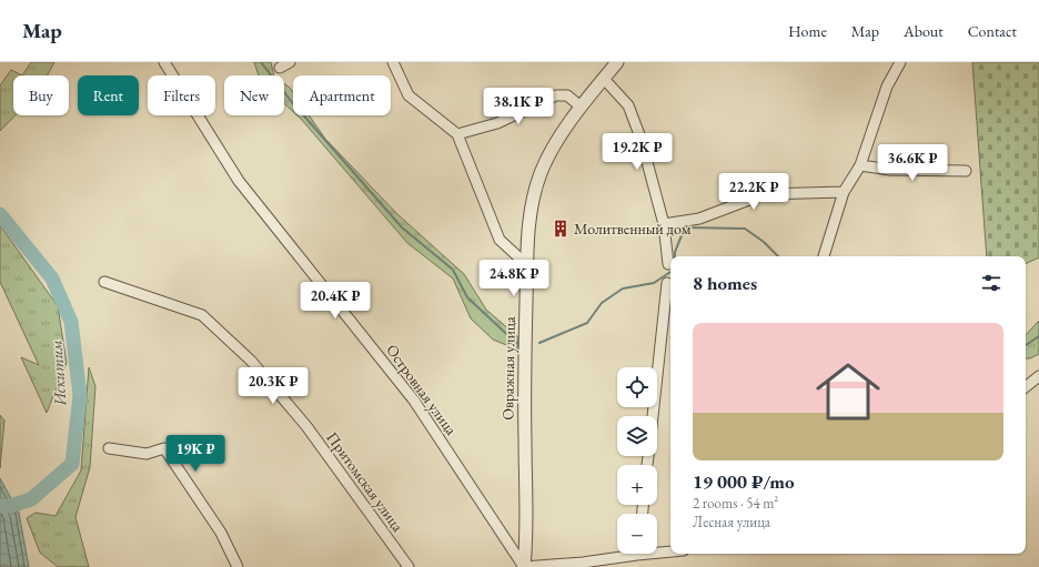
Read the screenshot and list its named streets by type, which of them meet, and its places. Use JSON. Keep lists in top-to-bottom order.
{
  "streets": {
    "street": ["Овражная улица", "Островная улица", "Притомская улица"]
  },
  "crossings": [
    ["Овражная улица", "Островная улица"]
  ],
  "water": ["Искитим"],
  "places": {
    "building": ["Молитвенный дом"]
  },
  "page": {
    "header": "Map",
    "nav": [
      "Home",
      "Map",
      "About",
      "Contact"
    ],
    "chip": [
      "Buy",
      "Rent",
      "Filters",
      "New",
      "Apartment"
    ],
    "price": [
      "38.1K ₽",
      "19.2K ₽",
      "36.6K ₽",
      "22.2K ₽",
      "24.8K ₽",
      "20.4K ₽",
      "20.3K ₽",
      "19K ₽"
    ],
    "heading": "8 homes",
    "list": [
      {
        "name": "19 000 ₽/mo",
        "note": "2 rooms · 54 m² · Лесная улица"
      }
    ],
    "map_buttons": ["+", "−"]
  }
}
